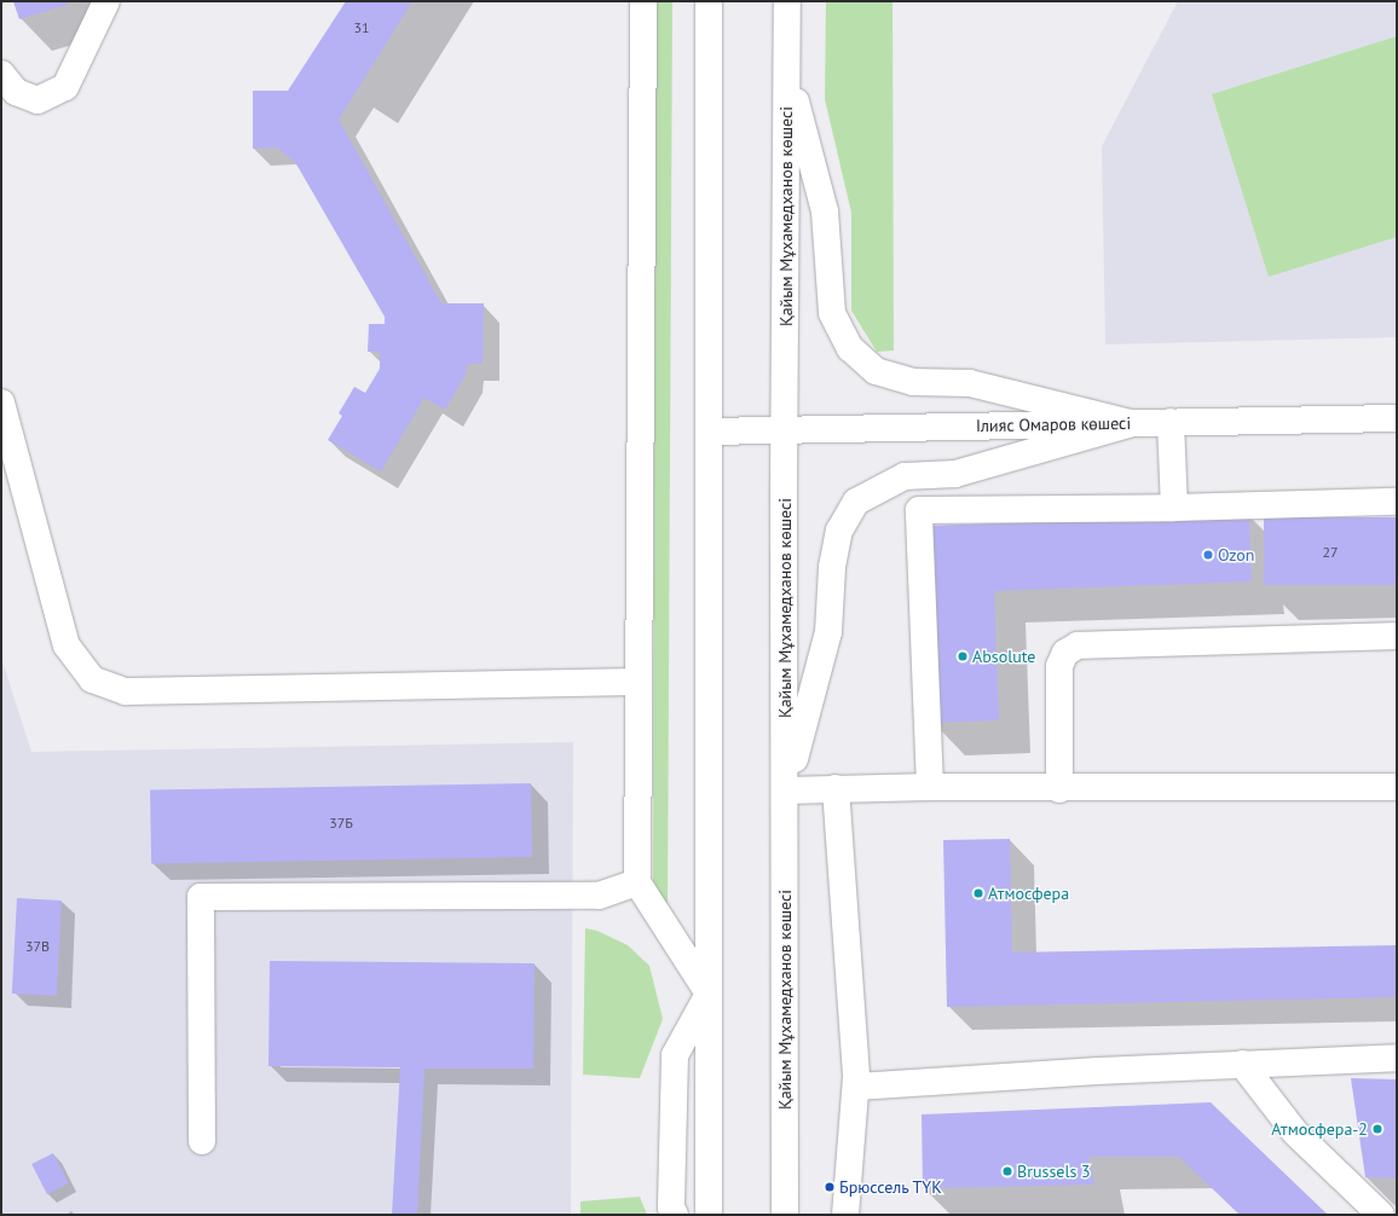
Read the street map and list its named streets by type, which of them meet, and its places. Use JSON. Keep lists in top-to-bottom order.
{
  "streets": {
    "main road": ["Қайым Мұхамедханов көшесі", "Ілияс Омаров көшесі"]
  },
  "crossings": [
    ["Қайым Мұхамедханов көшесі", "Ілияс Омаров көшесі"]
  ],
  "places": [
    "Ozon",
    "Absolute",
    "Атмосфера",
    "Атмосфера-2",
    "Brussels 3",
    "Брюссель ТҮК"
  ],
  "house_numbers": [
    "31",
    "27",
    "37Б",
    "37В"
  ]
}
